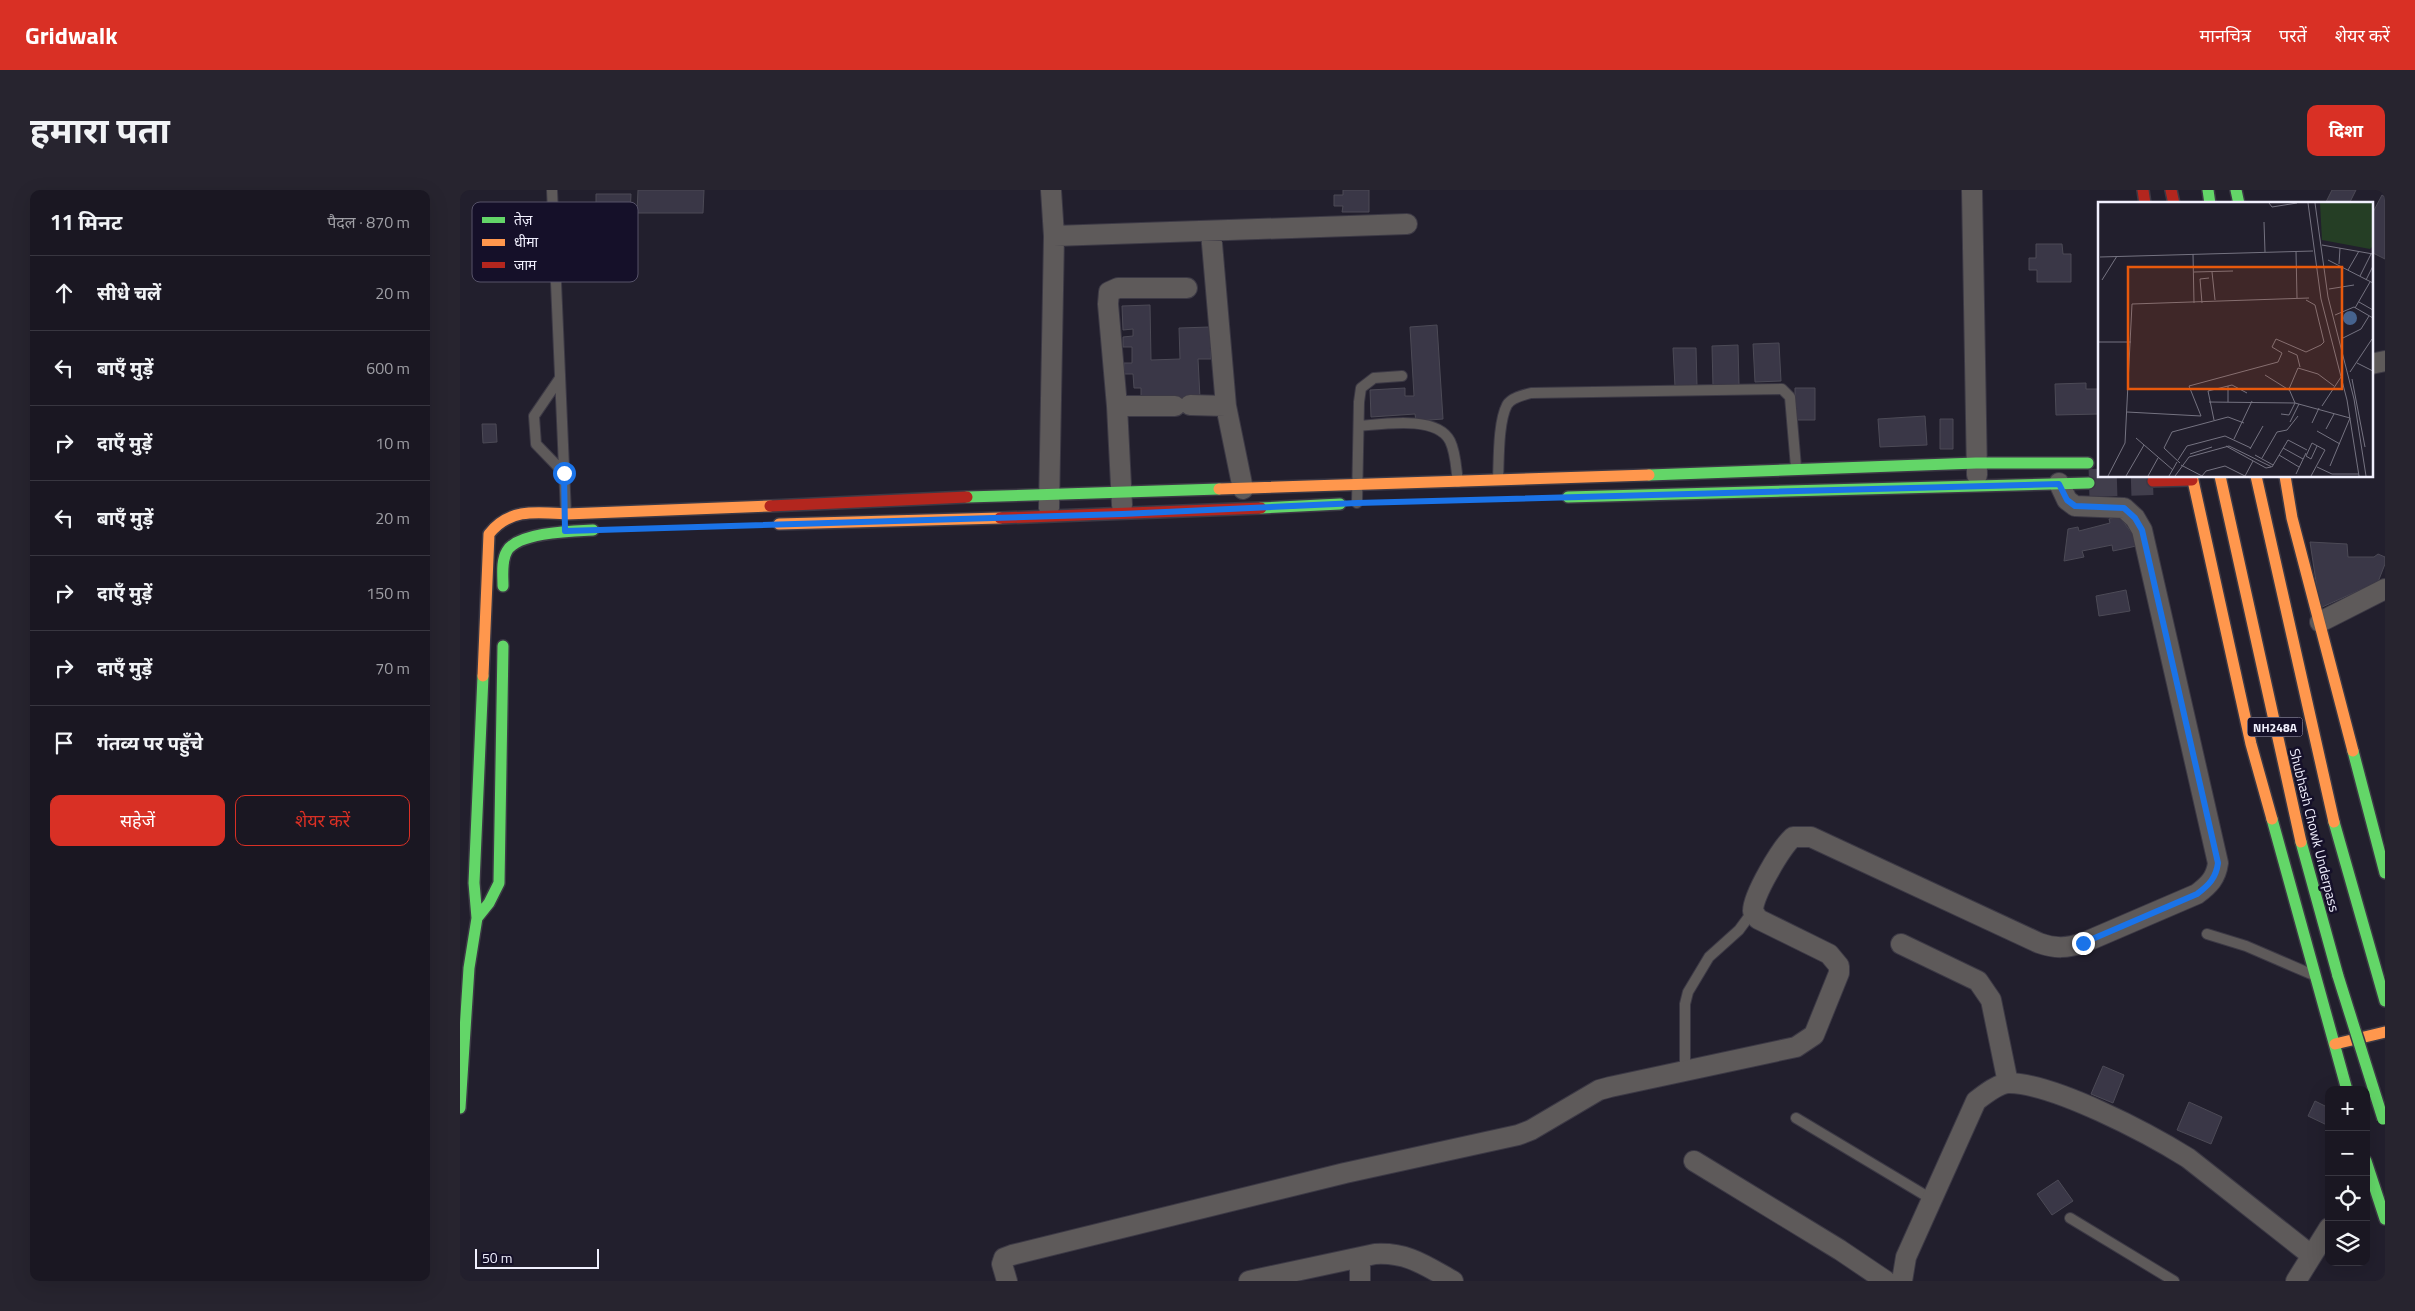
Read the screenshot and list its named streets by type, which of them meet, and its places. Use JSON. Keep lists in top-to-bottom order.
{
  "streets": {
    "main road": ["NH248A", "Shubhash Chowk Underpass"]
  },
  "legend": ["तेज़", "धीमा", "जाम"],
  "scale_bar": "50 m",
  "page": {
    "header": "Gridwalk",
    "nav": ["मानचित्र", "परतें", "शेयर करें"],
    "title": "हमारा पता",
    "buttons": [
      "दिशा",
      ["सहेजें", "शेयर करें"]
    ],
    "heading": ["11 मिनट", "पैदल · 870 m"],
    "list": [
      ["सीधे चलें", "20 m"],
      ["बाएँ मुड़ें", "600 m"],
      ["दाएँ मुड़ें", "10 m"],
      ["बाएँ मुड़ें", "20 m"],
      ["दाएँ मुड़ें", "150 m"],
      ["दाएँ मुड़ें", "70 m"],
      "गंतव्य पर पहुँचे"
    ],
    "map_buttons": ["+", "−"],
    "scale": "50 m"
  }
}
